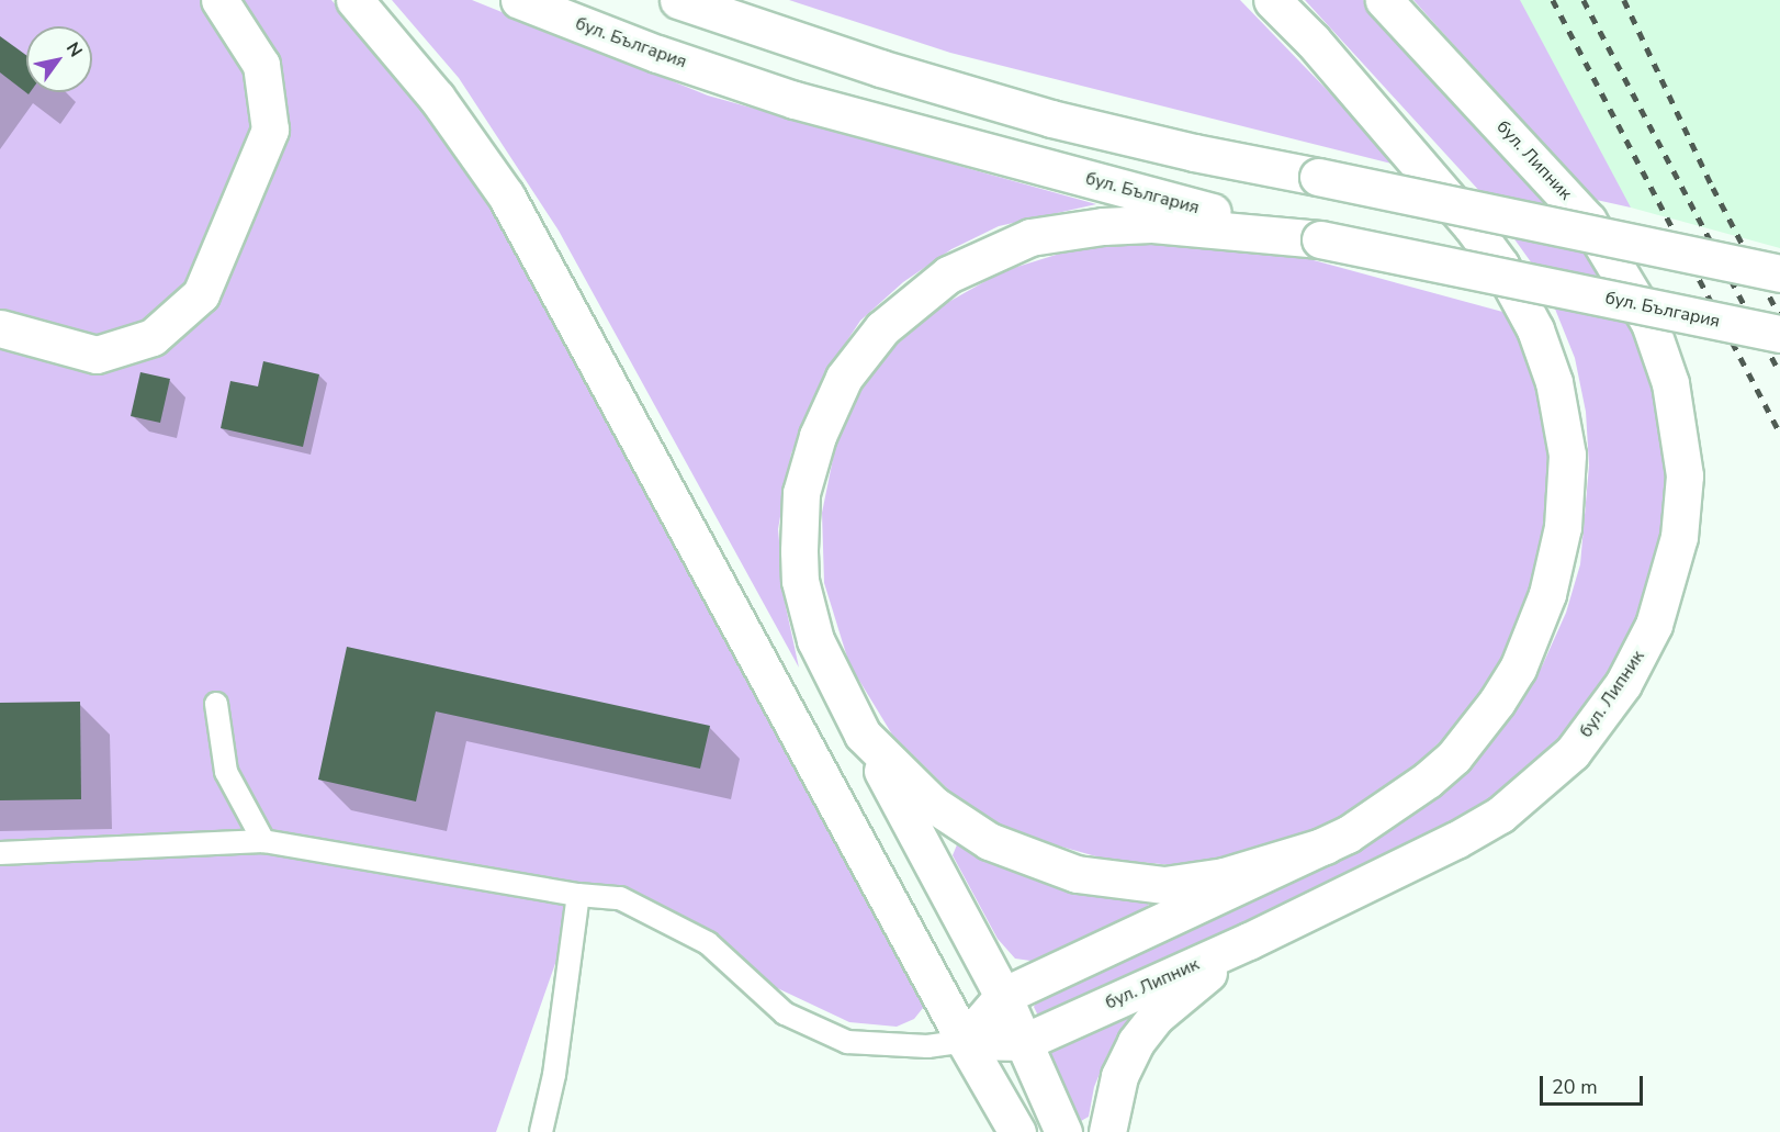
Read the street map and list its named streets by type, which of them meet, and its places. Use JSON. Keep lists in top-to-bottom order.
{
  "streets": {
    "main road": ["бул. България", "бул. Липник"]
  },
  "scale_bar": "20 m",
  "north": "top right"
}
